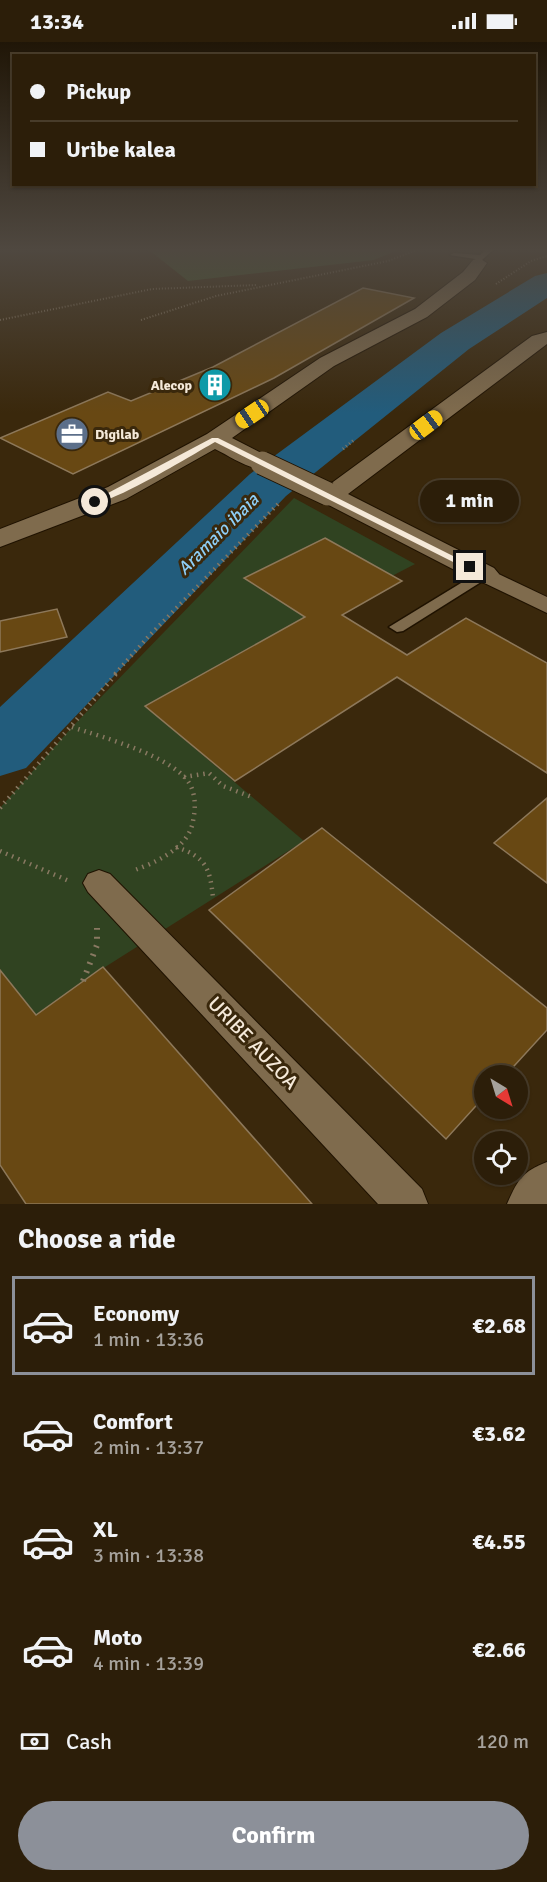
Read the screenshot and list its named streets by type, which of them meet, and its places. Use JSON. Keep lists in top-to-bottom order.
{
  "streets": {
    "street": ["URIBE AUZOA"]
  },
  "water": ["Aramaio ibaia"],
  "places": {
    "building": ["Alecop"],
    "office": ["Digilab"]
  },
  "north": "bottom right",
  "page": {
    "status": "13:34",
    "banner": ["Pickup", "Uribe kalea"],
    "bubble": "1 min",
    "heading": "Choose a ride",
    "list": [
      {
        "name": "Economy",
        "note": "1 min · 13:36",
        "value": "€2.68"
      },
      {
        "name": "Comfort",
        "note": "2 min · 13:37",
        "value": "€3.62"
      },
      {
        "name": "XL",
        "note": "3 min · 13:38",
        "value": "€4.55"
      },
      {
        "name": "Moto",
        "note": "4 min · 13:39",
        "value": "€2.66"
      }
    ],
    "pay": ["Cash", "120 m"],
    "buttons": "Confirm"
  }
}
